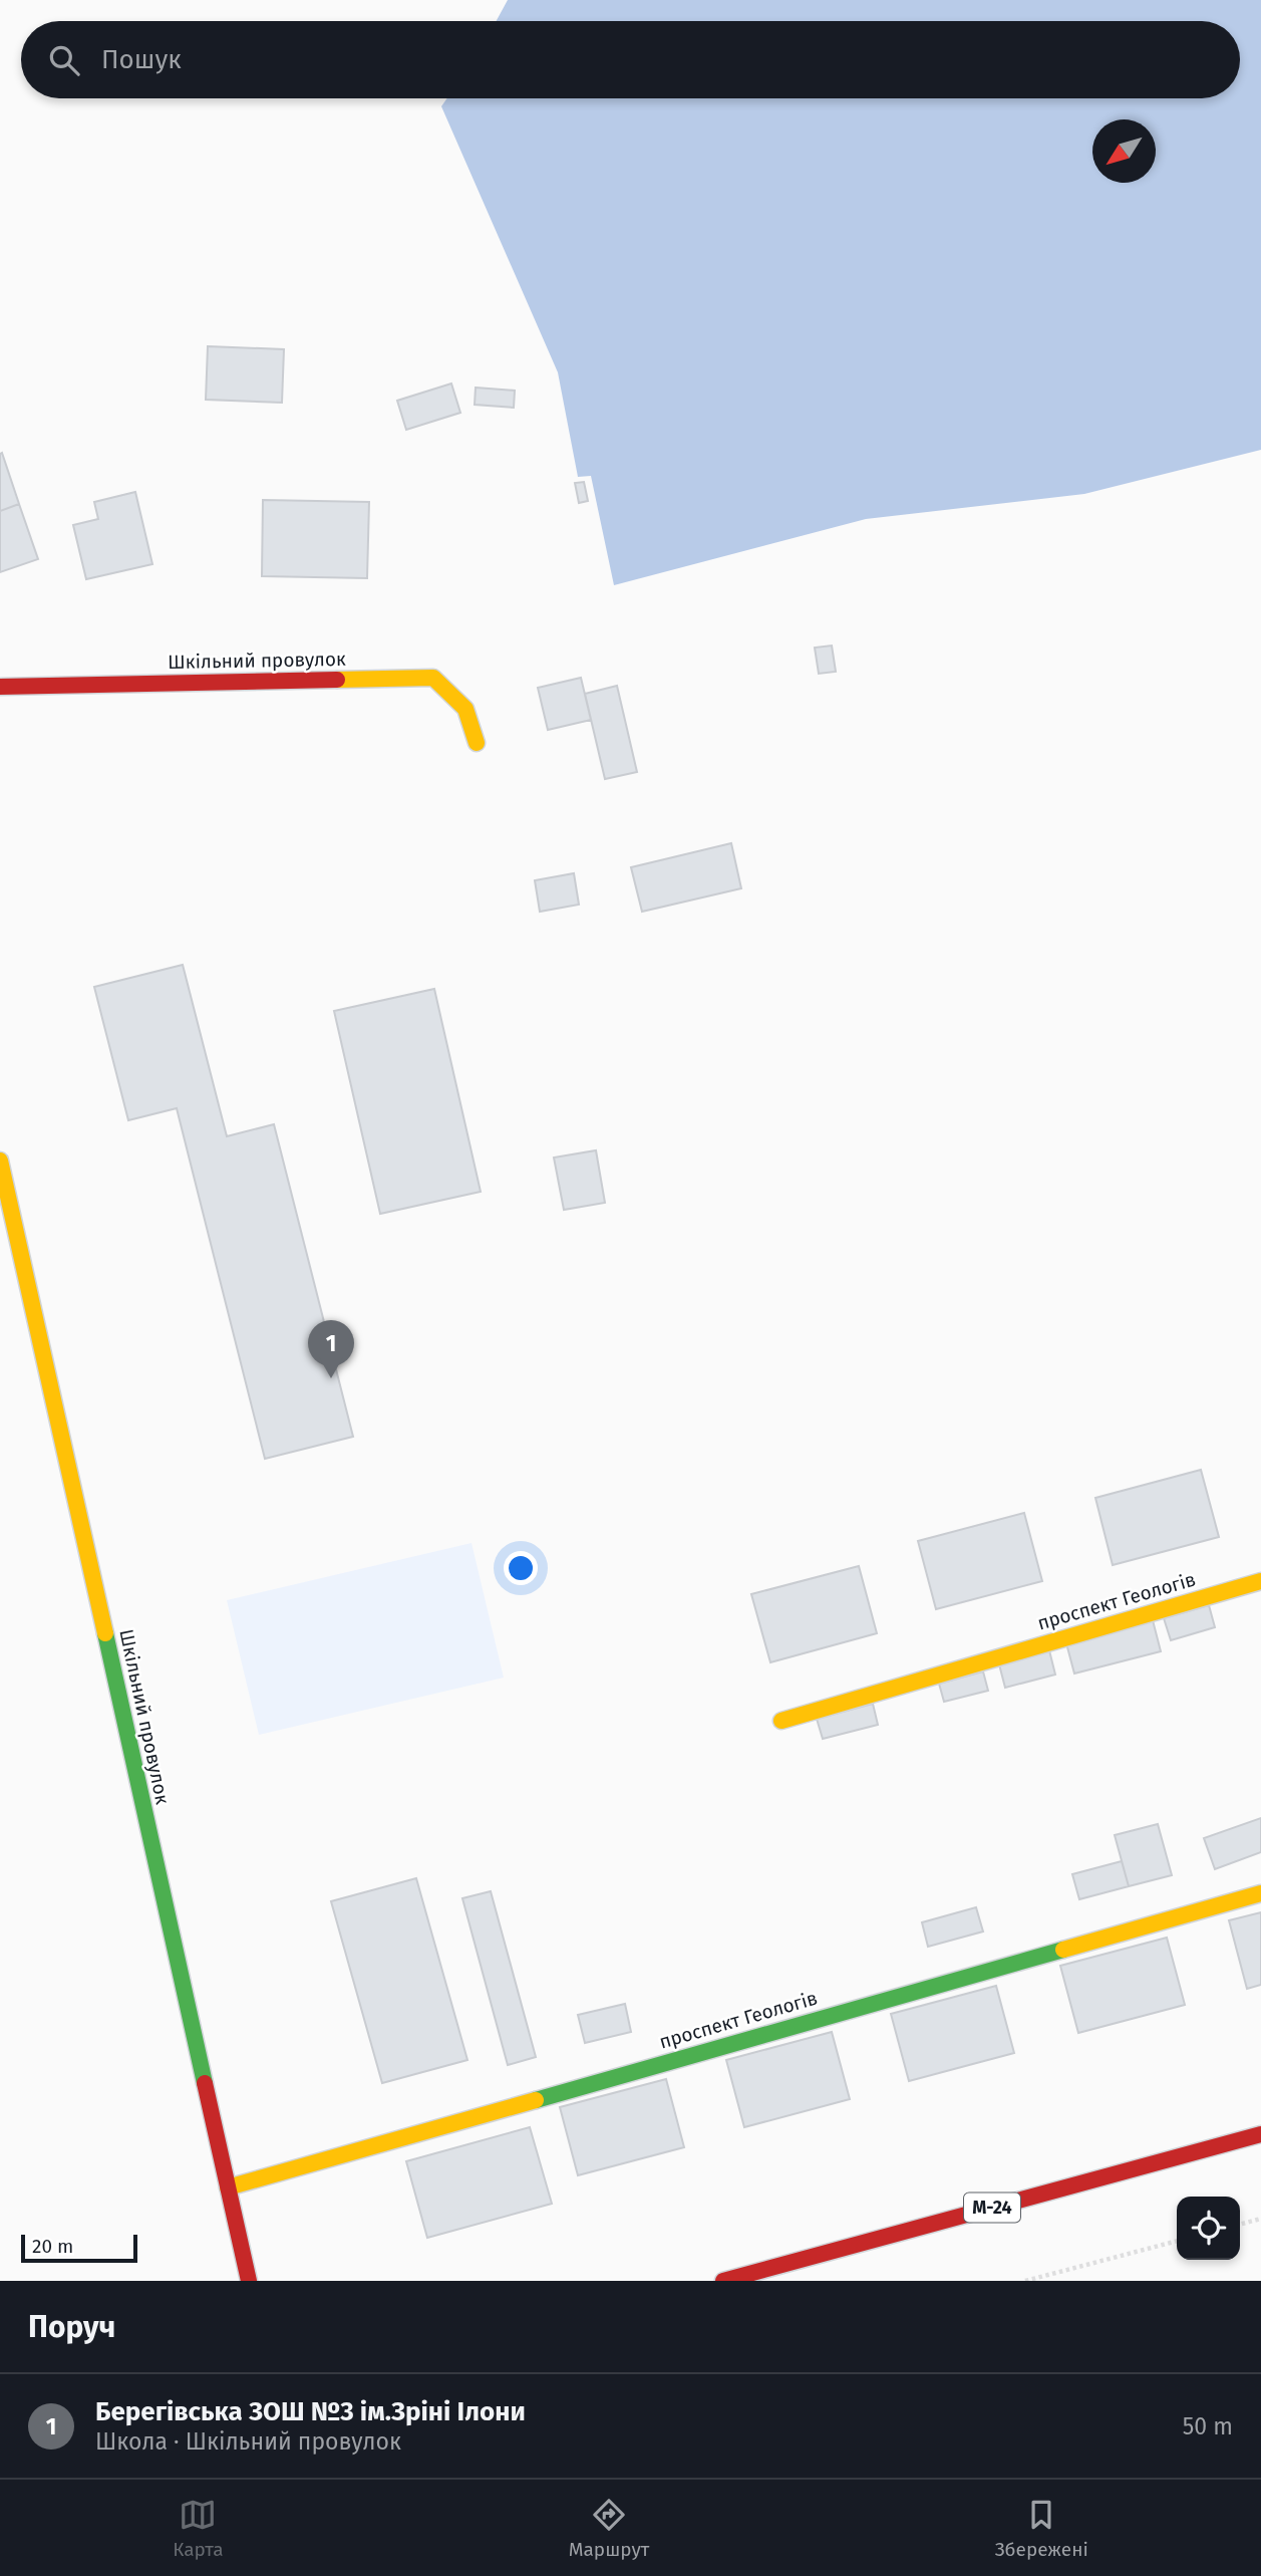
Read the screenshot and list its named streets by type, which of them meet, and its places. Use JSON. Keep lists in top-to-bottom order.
{
  "streets": {
    "main road": ["Шкільний провулок", "проспект Геологів", "М-24"]
  },
  "crossings": [
    ["Шкільний провулок", "проспект Геологів"]
  ],
  "scale_bar": "20 m",
  "north": "bottom left",
  "page": {
    "search": "Пошук",
    "pins": "1",
    "scale": "20 m",
    "heading": "Поруч",
    "list": [
      {
        "mark": "1",
        "name": "Берегівська ЗОШ №3 ім.Зріні Ілони",
        "note": "Школа · Шкільний провулок",
        "value": "50 m"
      }
    ],
    "nav": ["Карта", "Маршрут", "Збережені"]
  }
}
